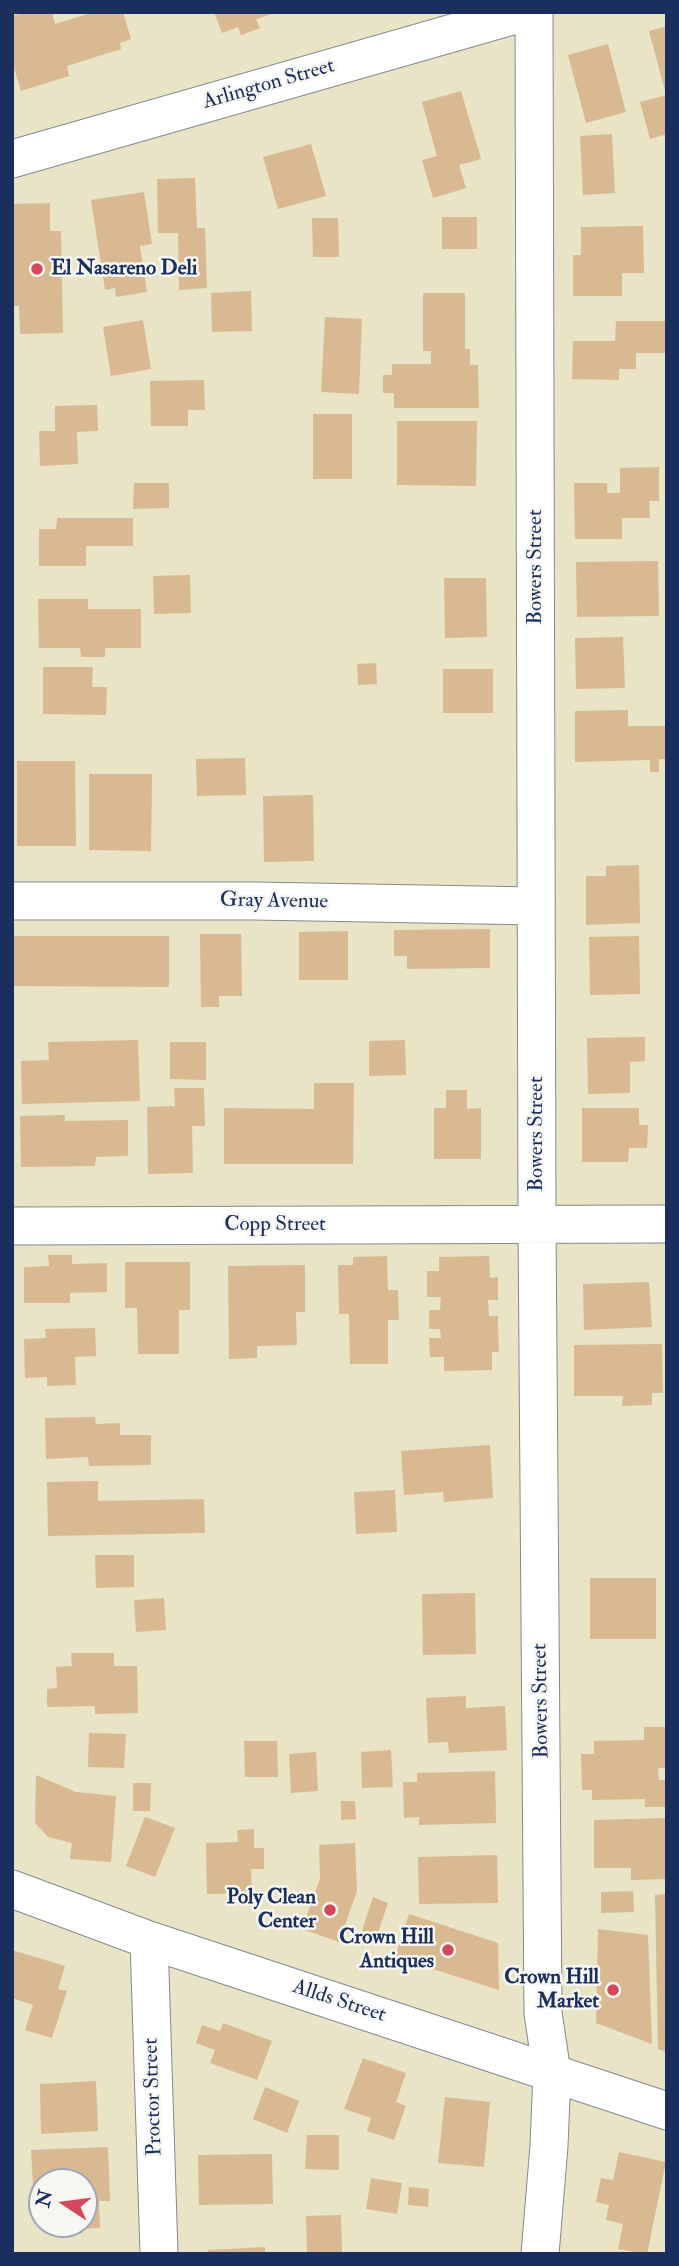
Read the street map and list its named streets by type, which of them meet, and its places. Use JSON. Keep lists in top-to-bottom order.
{
  "streets": {
    "street": [
      "Arlington Street",
      "Bowers Street",
      "Gray Avenue",
      "Copp Street",
      "Allds Street",
      "Proctor Street"
    ]
  },
  "crossings": [
    ["Bowers Street", "Gray Avenue"],
    ["Bowers Street", "Copp Street"],
    ["Bowers Street", "Allds Street"],
    ["Allds Street", "Proctor Street"]
  ],
  "places": [
    "El Nasareno Deli",
    "Poly Clean Center",
    "Crown Hill Antiques",
    "Crown Hill Market"
  ],
  "north": "left"
}
